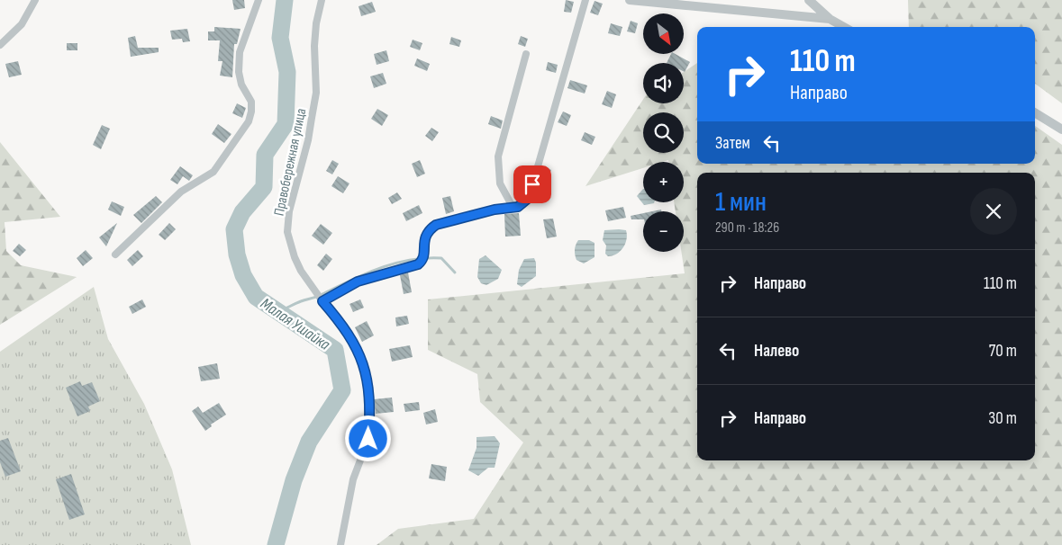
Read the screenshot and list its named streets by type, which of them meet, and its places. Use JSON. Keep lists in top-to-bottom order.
{
  "streets": {
    "street": ["Правобережная улица"]
  },
  "water": ["Малая Ушайка"],
  "north": "bottom right",
  "page": {
    "map_buttons": ["+", "−"],
    "turn": ["110 m", "Направо"],
    "then": "Затем",
    "heading": ["1 мин", "290 m · 18:26"],
    "list": [
      {
        "name": "Направо",
        "value": "110 m"
      },
      {
        "name": "Налево",
        "value": "70 m"
      },
      {
        "name": "Направо",
        "value": "30 m"
      }
    ]
  }
}
